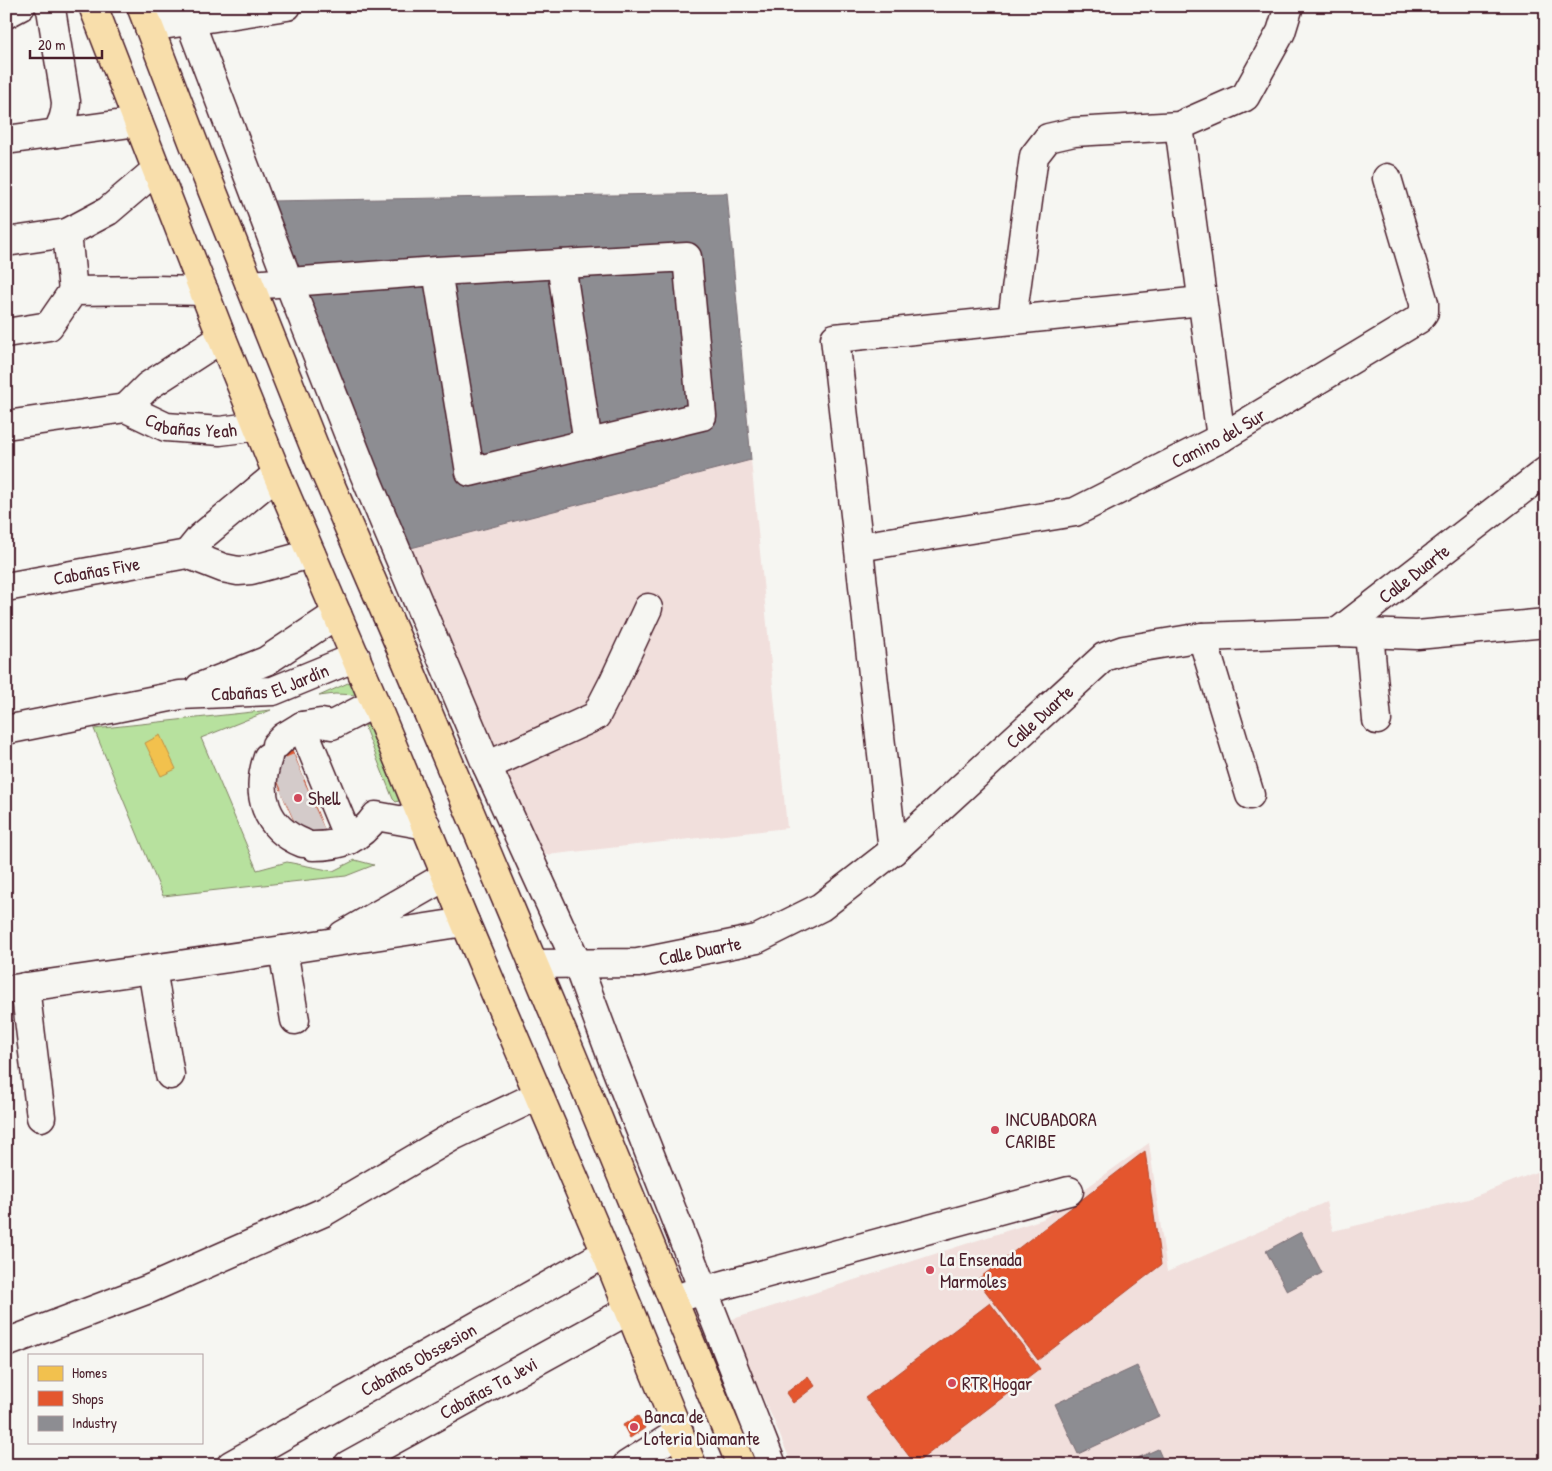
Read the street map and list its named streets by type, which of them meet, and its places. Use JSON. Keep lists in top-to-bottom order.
{
  "streets": {
    "street": [
      "Cabañas Yeah",
      "Camino del Sur",
      "Cabañas Five",
      "Calle Duarte",
      "Cabañas El Jardín",
      "Cabañas Obssesion",
      "Cabañas Ta Jevi"
    ]
  },
  "places": [
    "Shell",
    "INCUBADORA CARIBE",
    "La Ensenada Marmoles",
    "RTR Hogar",
    "Banca de Loteria Diamante"
  ],
  "legend": ["Homes", "Shops", "Industry"],
  "scale_bar": "20 m"
}
